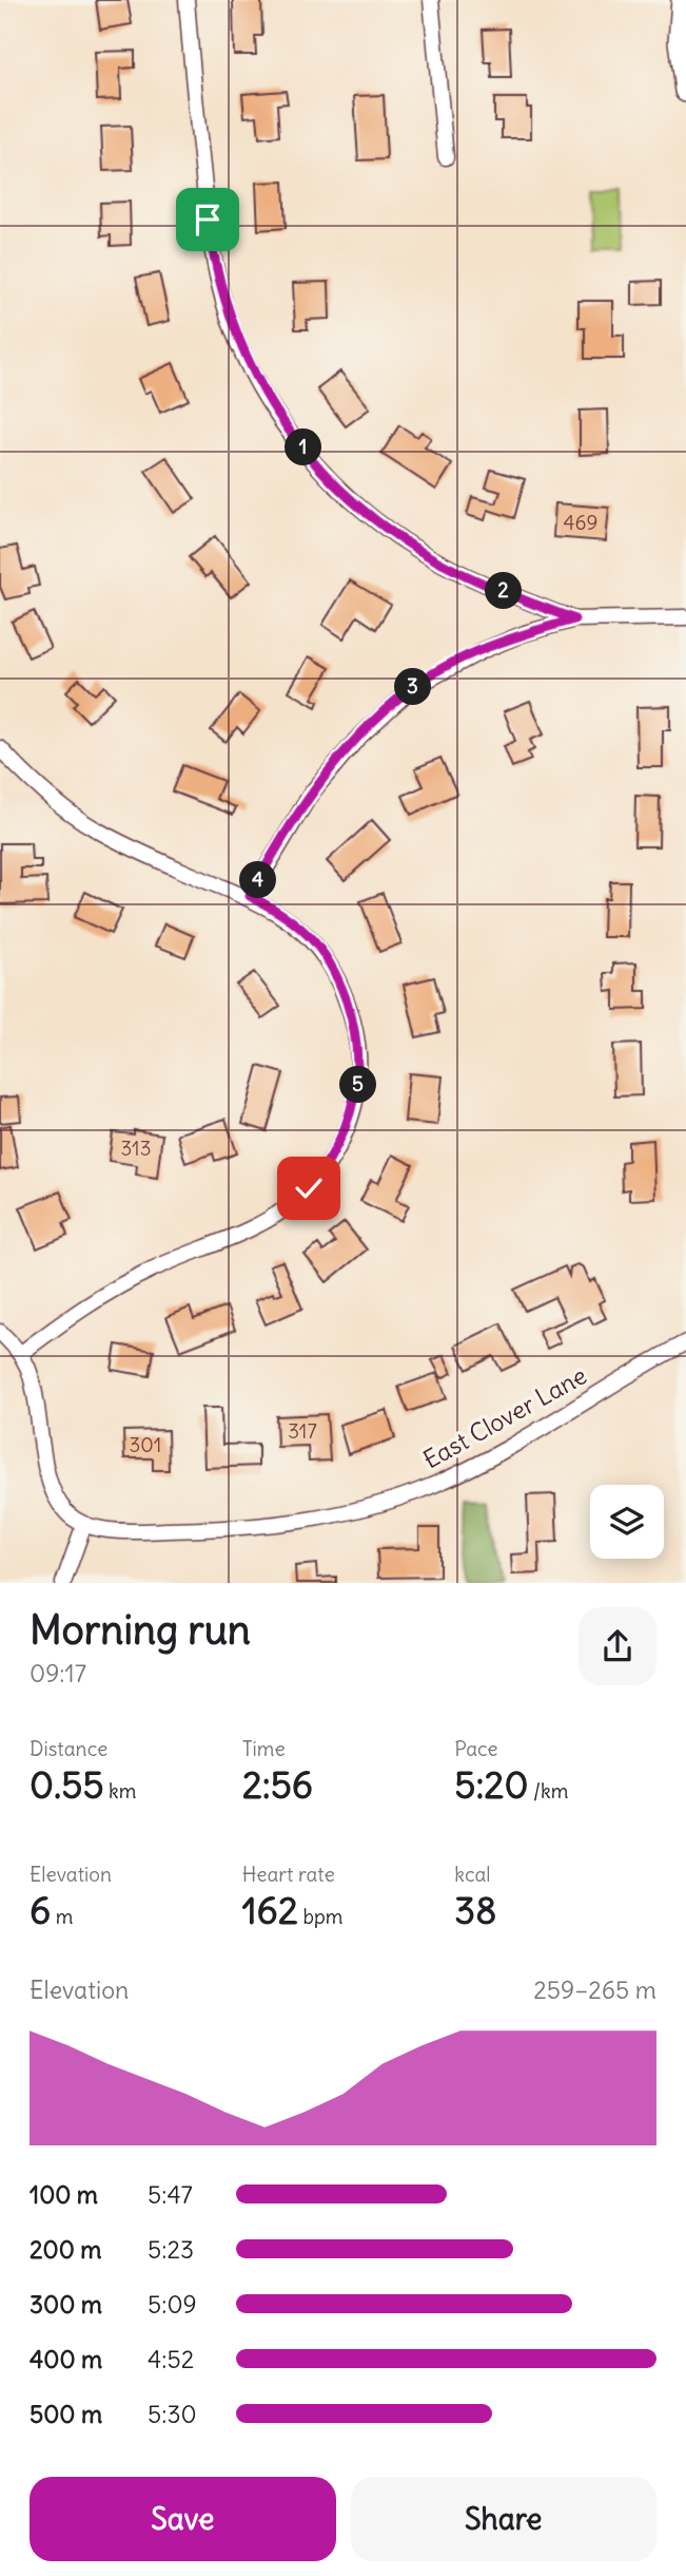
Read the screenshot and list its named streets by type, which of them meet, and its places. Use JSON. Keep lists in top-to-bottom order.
{
  "streets": {
    "street": ["East Clover Lane"]
  },
  "house_numbers": [
    "469",
    "313",
    "317",
    "301"
  ],
  "page": {
    "pins": [
      "1",
      "2",
      "3",
      "4",
      "5"
    ],
    "heading": ["Morning run", "09:17"],
    "stats": [
      ["Distance", "0.55 km"],
      ["Time", "2:56"],
      ["Pace", "5:20 /km"],
      ["Elevation", "6 m"],
      ["Heart rate", "162 bpm"],
      ["kcal", "38"]
    ],
    "chart": ["Elevation", "259–265 m"],
    "list": [
      {
        "name": "100 m",
        "note": "5:47"
      },
      {
        "name": "200 m",
        "note": "5:23"
      },
      {
        "name": "300 m",
        "note": "5:09"
      },
      {
        "name": "400 m",
        "note": "4:52"
      },
      {
        "name": "500 m",
        "note": "5:30"
      }
    ],
    "buttons": ["Save", "Share"]
  }
}
